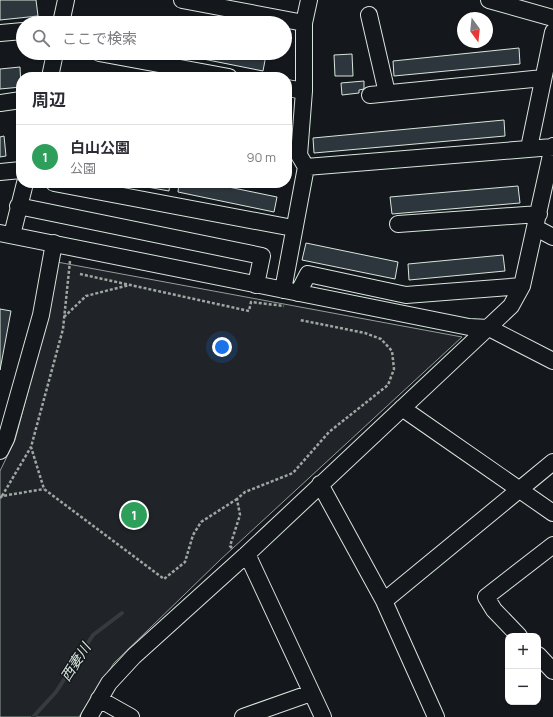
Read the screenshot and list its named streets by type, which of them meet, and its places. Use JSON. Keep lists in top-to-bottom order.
{
  "water": ["西妻川"],
  "north": "bottom",
  "page": {
    "search": "ここで検索",
    "heading": "周辺",
    "list": [
      {
        "mark": "1",
        "name": "白山公園",
        "note": "公園",
        "value": "90 m"
      }
    ],
    "pins": "1",
    "map_buttons": ["+", "−"]
  }
}
